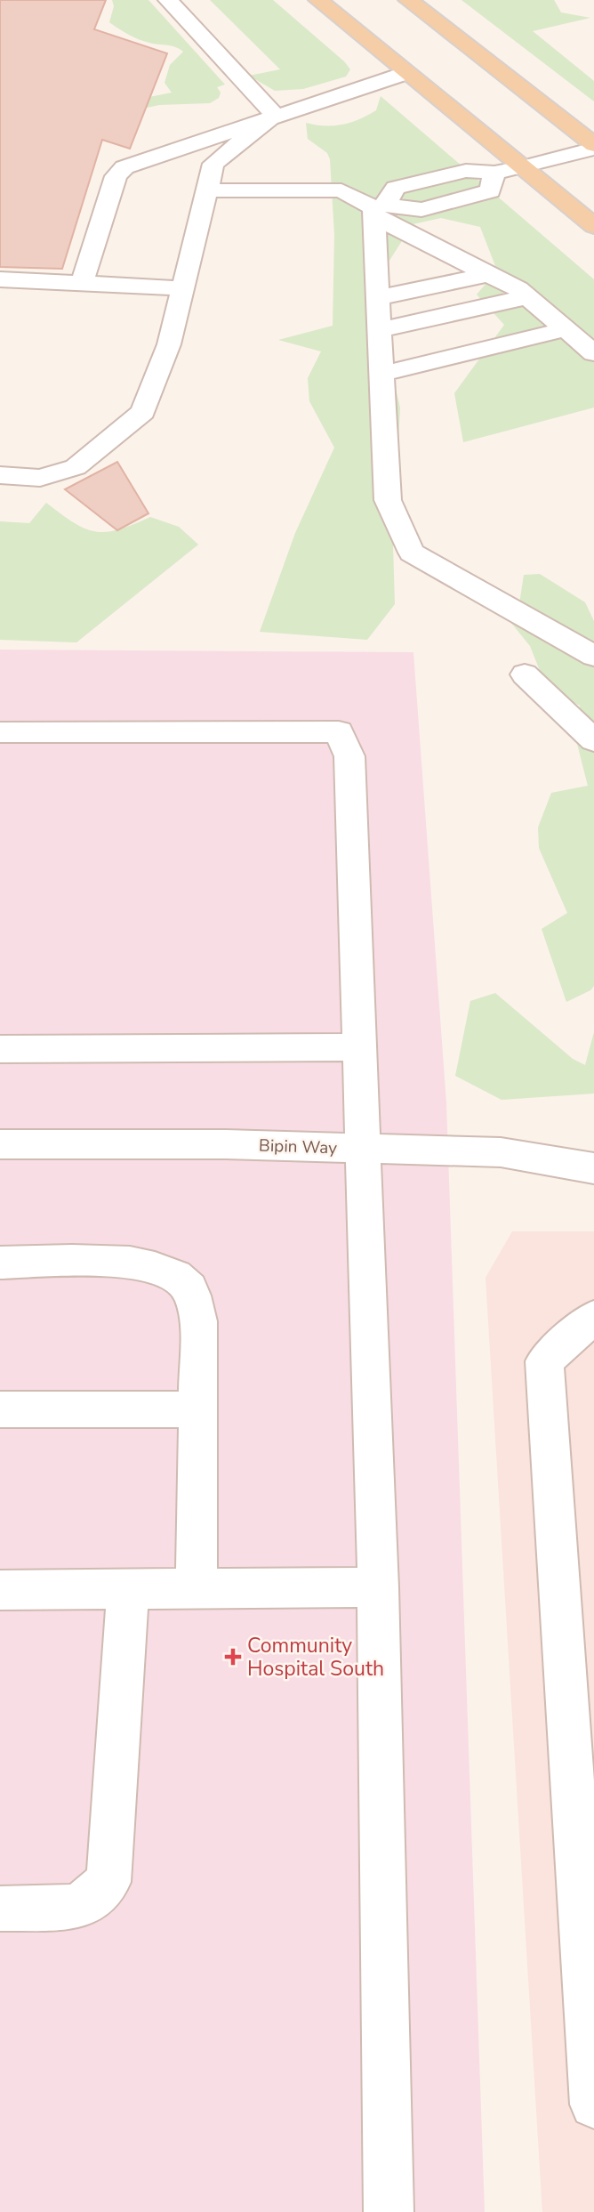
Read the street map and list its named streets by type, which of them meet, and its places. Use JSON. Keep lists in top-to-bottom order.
{
  "streets": {
    "street": ["Bipin Way"]
  },
  "places": {
    "health": ["Community Hospital South"]
  }
}
